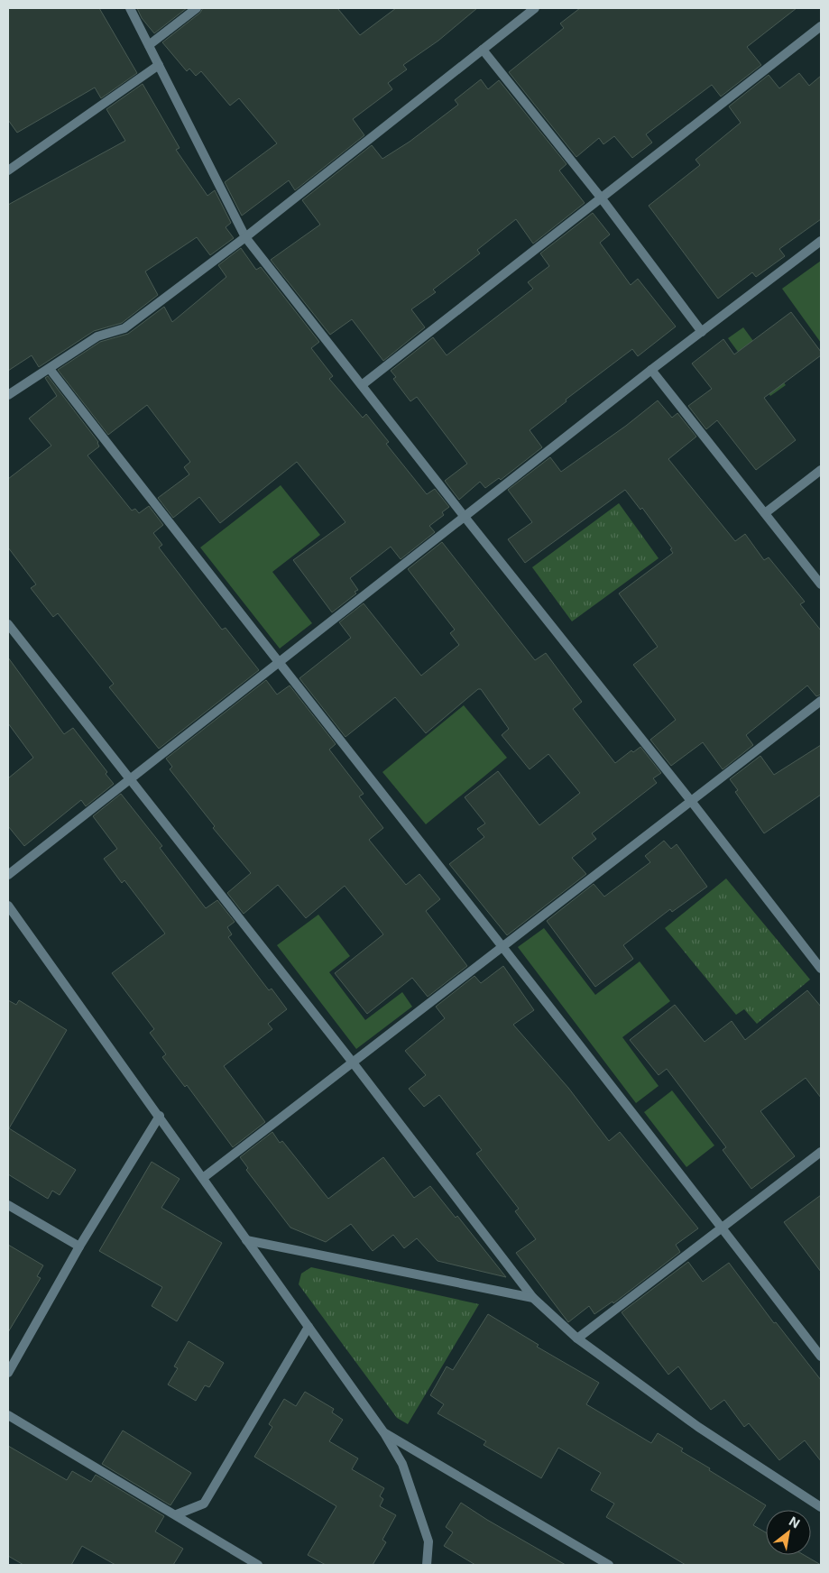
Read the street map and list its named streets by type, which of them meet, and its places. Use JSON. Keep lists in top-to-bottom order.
{
  "north": "top right"
}
